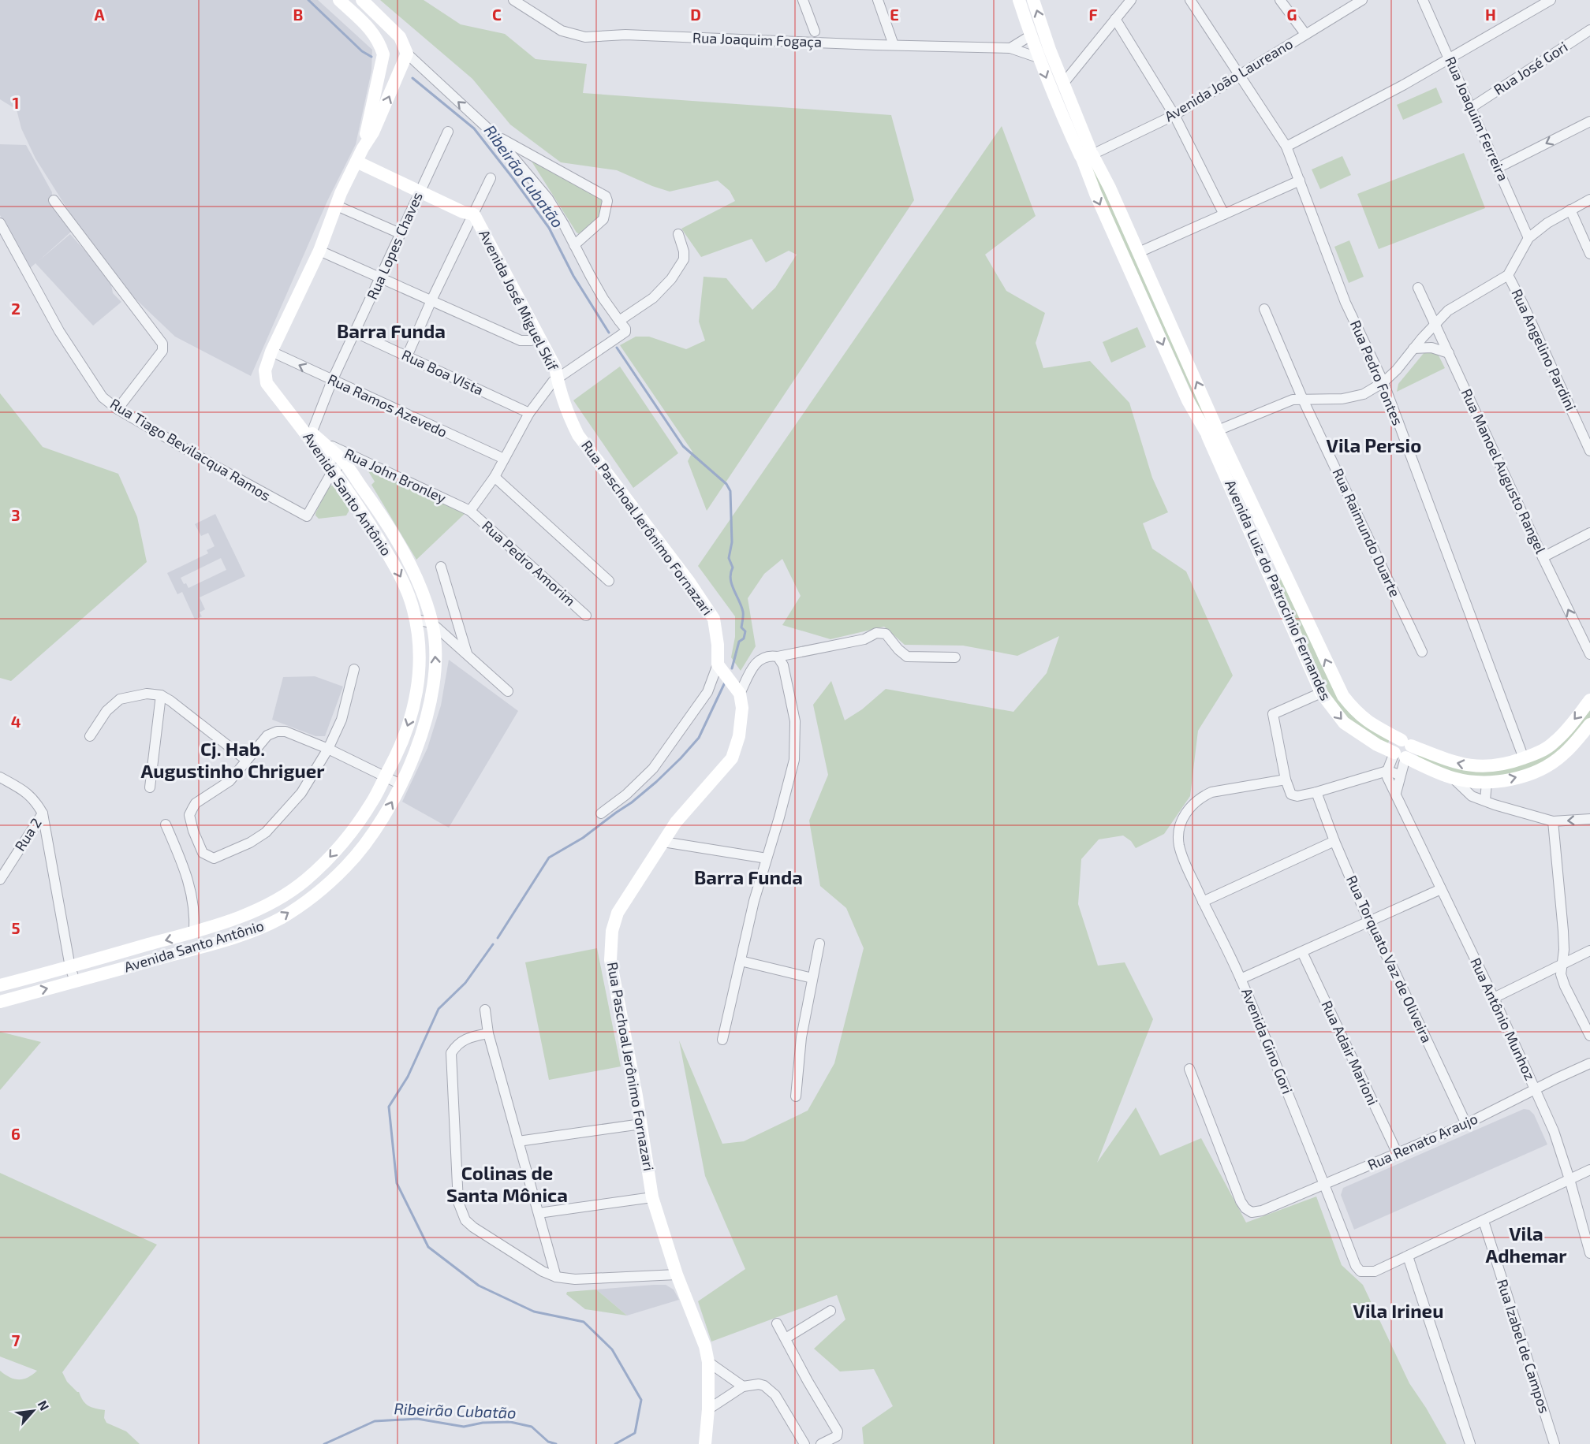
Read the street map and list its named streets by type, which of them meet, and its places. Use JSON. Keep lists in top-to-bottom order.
{
  "streets": {
    "main road": [
      "Avenida José Miguel Skif",
      "Avenida Santo Antônio",
      "Rua Paschoal Jerônimo Fornazari",
      "Avenida Luiz do Patrocinio Fernandes"
    ],
    "street": [
      "Rua Joaquim Fogaça",
      "Rua José Gori",
      "Avenida João Laureano",
      "Rua Joaquim Ferreira",
      "Rua Lopes Chaves",
      "Rua Angelino Pardini",
      "Rua Boa VIsta",
      "Rua Pedro Fontes",
      "Rua Ramos Azevedo",
      "Rua Tiago Bevilacqua Ramos",
      "Rua Manoel Augusto Rangel",
      "Rua John Bronley",
      "Rua Raimundo Duarte",
      "Rua Pedro Amorim",
      "Rua 2",
      "Rua Torquato Vaz de Oliveira",
      "Rua Antônio Munhoz",
      "Avenida Gino Gori",
      "Rua Adair Marioni",
      "Rua Renato Araujo",
      "Rua Izabel de Campos"
    ]
  },
  "crossings": [
    ["Rua Joaquim Fogaça", "Avenida Luiz do Patrocinio Fernandes"],
    ["Rua José Gori", "Rua Joaquim Ferreira"],
    ["Avenida João Laureano", "Rua Pedro Fontes"],
    ["Avenida João Laureano", "Avenida Luiz do Patrocinio Fernandes"],
    ["Rua Lopes Chaves", "Rua Boa VIsta"],
    ["Rua Lopes Chaves", "Rua Ramos Azevedo"],
    ["Rua Lopes Chaves", "Rua John Bronley"],
    ["Rua Lopes Chaves", "Avenida Santo Antônio"],
    ["Avenida José Miguel Skif", "Rua Paschoal Jerônimo Fornazari"],
    ["Rua Pedro Fontes", "Avenida Luiz do Patrocinio Fernandes"],
    ["Rua Ramos Azevedo", "Avenida Santo Antônio"],
    ["Rua Tiago Bevilacqua Ramos", "Avenida Santo Antônio"],
    ["Rua John Bronley", "Avenida Santo Antônio"],
    ["Rua John Bronley", "Rua Pedro Amorim"],
    ["Rua Torquato Vaz de Oliveira", "Rua Renato Araujo"],
    ["Rua Antônio Munhoz", "Rua Renato Araujo"],
    ["Avenida Gino Gori", "Rua Renato Araujo"],
    ["Rua Adair Marioni", "Rua Renato Araujo"]
  ],
  "districts": [
    "Barra Funda",
    "Vila Persio",
    "Cj. Hab. Augustinho Chriguer",
    "Barra Funda",
    "Colinas de Santa Mônica",
    "Vila Adhemar",
    "Vila Irineu"
  ],
  "water": ["Ribeirão Cubatão"],
  "north": "top right",
  "grid": {
    "columns": [
      "A",
      "B",
      "C",
      "D",
      "E",
      "F",
      "G",
      "H"
    ],
    "rows": [
      "1",
      "2",
      "3",
      "4",
      "5",
      "6",
      "7"
    ]
  }
}
